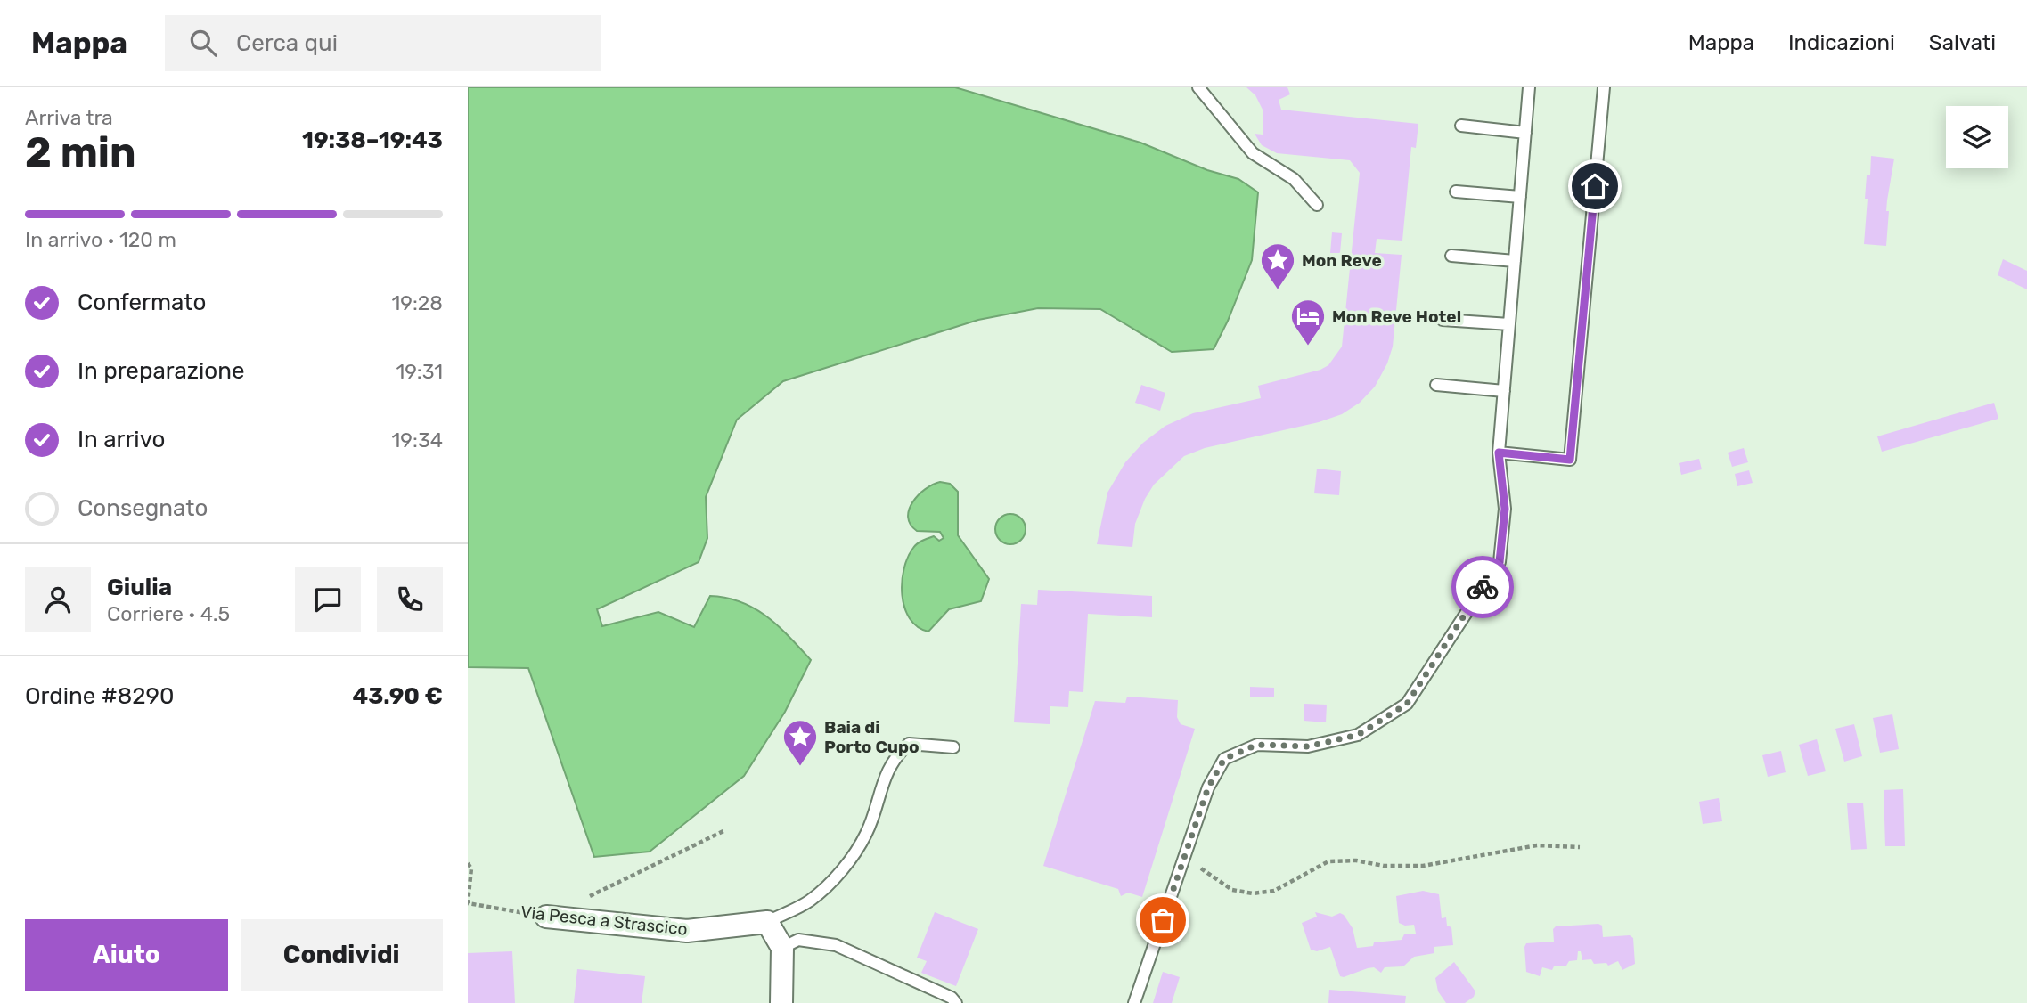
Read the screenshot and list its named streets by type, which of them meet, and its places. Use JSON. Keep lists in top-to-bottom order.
{
  "streets": {
    "street": ["Via Pesca a Strascico"]
  },
  "places": {
    "place": ["Mon Reve", "Baia di Porto Cupo"],
    "hotel": ["Mon Reve Hotel"]
  },
  "page": {
    "header": "Mappa",
    "search": "Cerca qui",
    "nav": ["Mappa", "Indicazioni", "Salvati"],
    "heading": ["2 min", "Arriva tra", "19:38–19:43"],
    "panel": [
      "Giulia",
      "Corriere · 4.5",
      "Ordine #8290",
      "43.90 €"
    ],
    "bar": "In arrivo · 120 m",
    "list": [
      ["Confermato", "19:28"],
      ["In preparazione", "19:31"],
      ["In arrivo", "19:34"],
      "Consegnato"
    ],
    "buttons": ["Aiuto", "Condividi"]
  }
}
